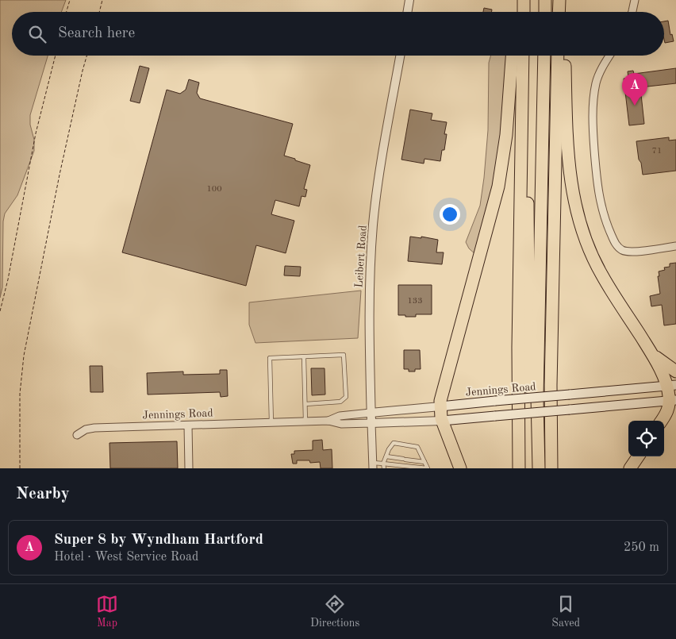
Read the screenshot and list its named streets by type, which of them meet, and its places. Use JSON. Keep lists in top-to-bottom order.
{
  "streets": {
    "main road": ["Jennings Road"],
    "street": ["Leibert Road"]
  },
  "crossings": [
    ["Leibert Road", "Jennings Road"]
  ],
  "house_numbers": ["71", "100", "133"],
  "page": {
    "search": "Search here",
    "pins": "A",
    "heading": "Nearby",
    "list": [
      {
        "mark": "A",
        "name": "Super 8 by Wyndham Hartford",
        "note": "Hotel · West Service Road",
        "value": "250 m"
      }
    ],
    "nav": ["Map", "Directions", "Saved"]
  }
}
